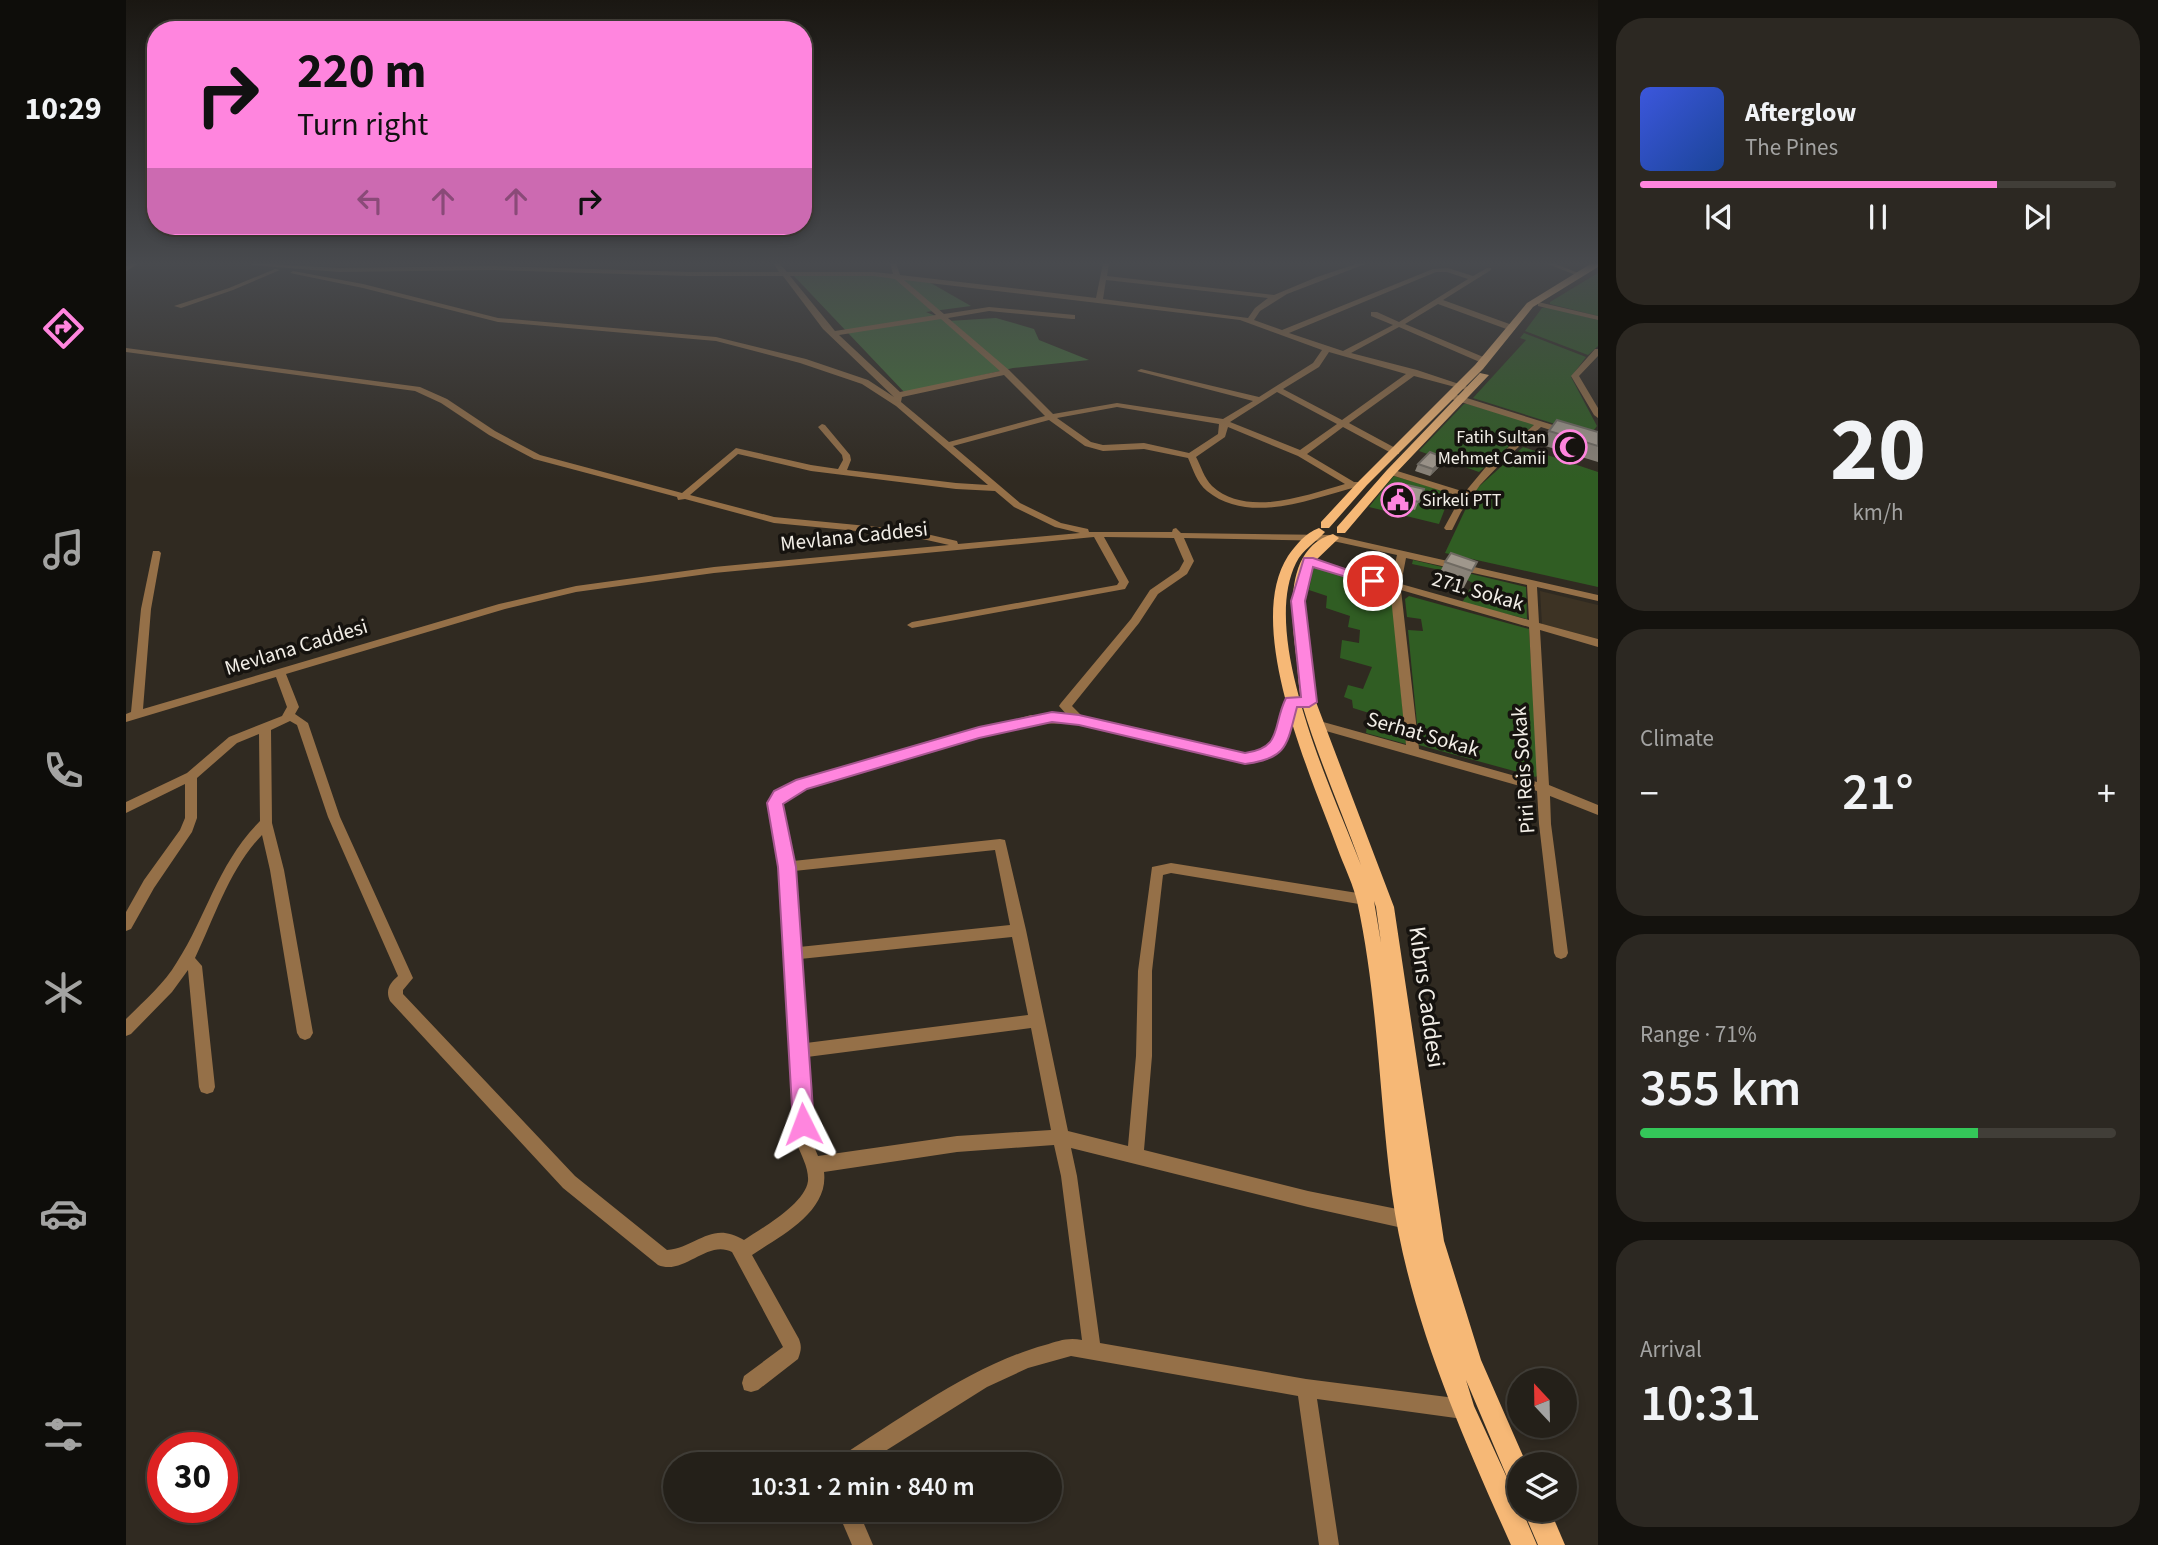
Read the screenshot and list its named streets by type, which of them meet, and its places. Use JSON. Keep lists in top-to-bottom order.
{
  "streets": {
    "main road": ["Kıbrıs Caddesi"],
    "street": [
      "Mevlana Caddesi",
      "271. Sokak",
      "Serhat Sokak",
      "Piri Reis Sokak"
    ]
  },
  "crossings": [
    ["Mevlana Caddesi", "Piri Reis Sokak"],
    ["271. Sokak", "Piri Reis Sokak"],
    ["271. Sokak", "Kıbrıs Caddesi"],
    ["Serhat Sokak", "Piri Reis Sokak"],
    ["Serhat Sokak", "Kıbrıs Caddesi"]
  ],
  "places": {
    "mosque": ["Fatih Sultan Mehmet Camii"],
    "public building": ["Sirkeli PTT"]
  },
  "north": "top",
  "page": {
    "tabs": "10:29",
    "turn": ["220 m", "Turn right"],
    "song": ["Afterglow", "The Pines"],
    "tile": [
      ["20", "km/h"],
      "Climate",
      ["Range · 71%", "355 km"],
      ["Arrival", "10:31"]
    ],
    "heat": ["−", "21°", "+"],
    "limit": "30",
    "trip": "10:31 · 2 min · 840 m"
  }
}
